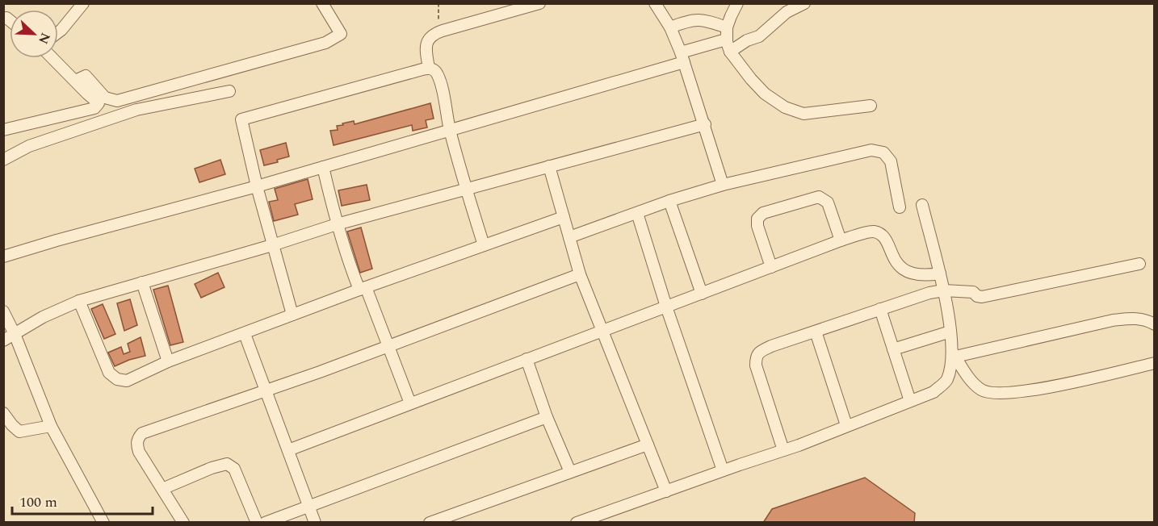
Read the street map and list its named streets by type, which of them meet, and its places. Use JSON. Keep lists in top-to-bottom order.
{
  "scale_bar": "100 m",
  "north": "bottom right"
}
